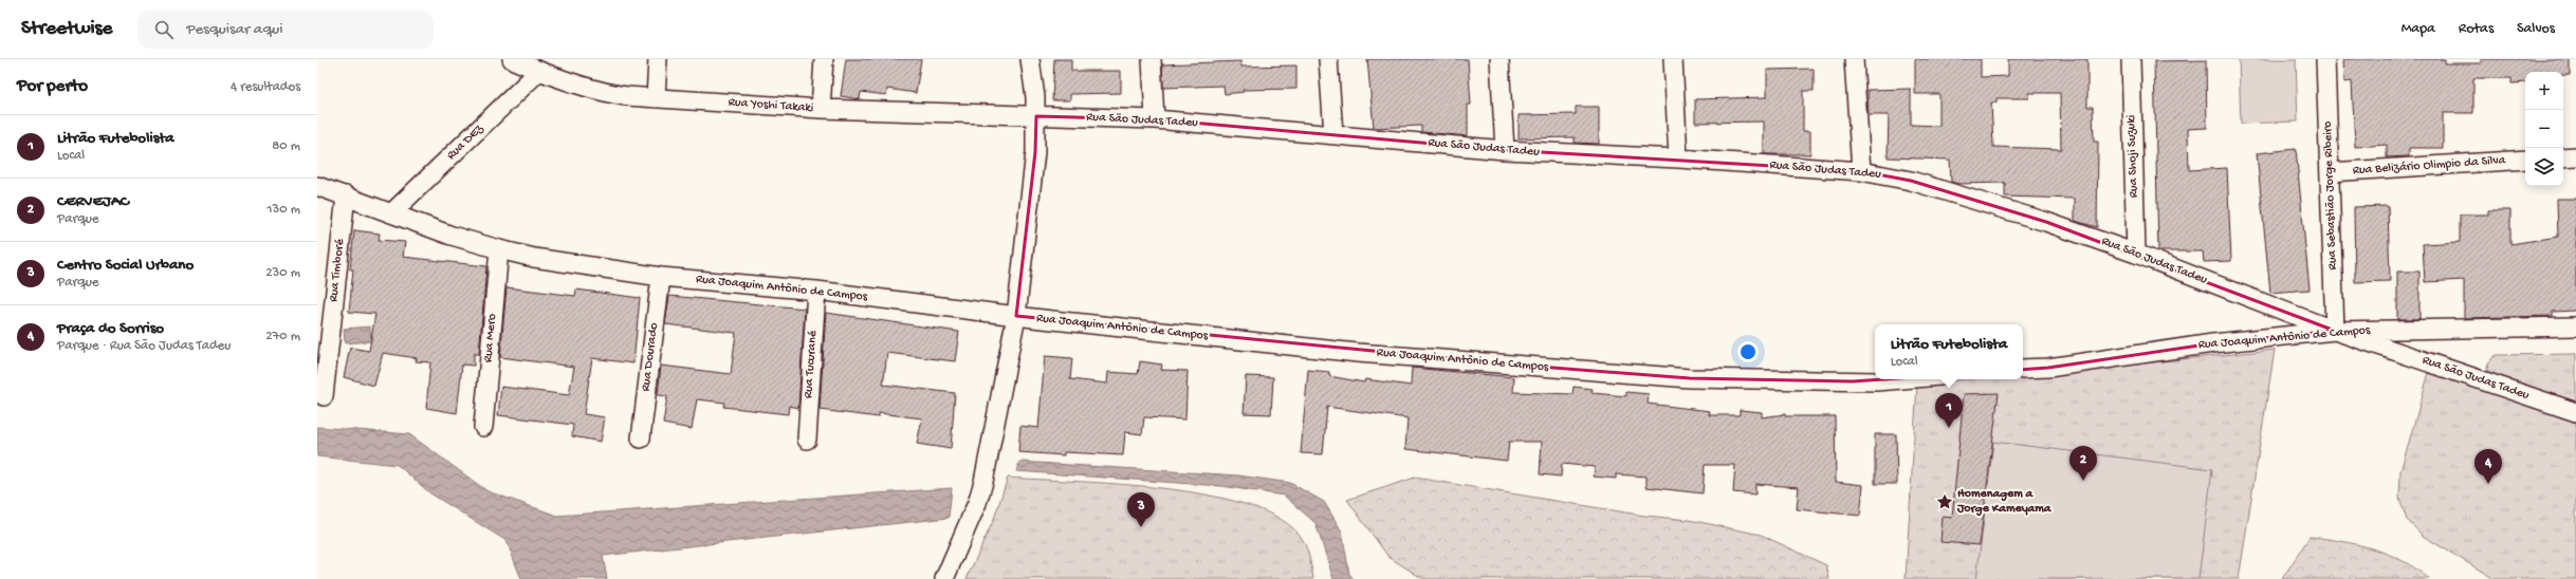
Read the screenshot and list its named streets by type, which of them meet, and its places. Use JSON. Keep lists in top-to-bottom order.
{
  "streets": {
    "street": [
      "Rua Yoshi Takaki",
      "Rua São Judas Tadeu",
      "Rua DEz",
      "Rua Shoji Suzuki",
      "Rua Belizário Olimpio da Silva",
      "Rua Sebastião Jorge Ribeiro",
      "Rua Timboré",
      "Rua Joaquim Antônio de Campos",
      "Rua Mero",
      "Rua Dourado",
      "Rua Tucurané"
    ]
  },
  "crossings": [
    ["Rua Yoshi Takaki", "Rua São Judas Tadeu"],
    ["Rua Yoshi Takaki", "Rua DEz"],
    ["Rua São Judas Tadeu", "Rua Shoji Suzuki"],
    ["Rua São Judas Tadeu", "Rua Sebastião Jorge Ribeiro"],
    ["Rua São Judas Tadeu", "Rua Joaquim Antônio de Campos"],
    ["Rua DEz", "Rua Joaquim Antônio de Campos"],
    ["Rua Belizário Olimpio da Silva", "Rua Sebastião Jorge Ribeiro"],
    ["Rua Sebastião Jorge Ribeiro", "Rua Joaquim Antônio de Campos"],
    ["Rua Timboré", "Rua Joaquim Antônio de Campos"],
    ["Rua Joaquim Antônio de Campos", "Rua Mero"],
    ["Rua Joaquim Antônio de Campos", "Rua Dourado"],
    ["Rua Joaquim Antônio de Campos", "Rua Tucurané"]
  ],
  "places": {
    "place": ["Homenagem a Jorge Kameyama"]
  },
  "page": {
    "header": "Streetwise",
    "search": "Pesquisar aqui",
    "nav": ["Mapa", "Rotas", "Salvos"],
    "heading": ["Por perto", "4 resultados"],
    "map_buttons": ["+", "−"],
    "list": [
      {
        "mark": "1",
        "name": "Litrão Futebolista",
        "note": "Local",
        "value": "80 m"
      },
      {
        "mark": "2",
        "name": "CERVEJAC",
        "note": "Parque",
        "value": "130 m"
      },
      {
        "mark": "3",
        "name": "Centro Social Urbano",
        "note": "Parque",
        "value": "230 m"
      },
      {
        "mark": "4",
        "name": "Praça do Sorriso",
        "note": "Parque · Rua São Judas Tadeu",
        "value": "270 m"
      }
    ],
    "popup": ["Litrão Futebolista", "Local"],
    "pins": [
      "1",
      "2",
      "4",
      "3"
    ]
  }
}
